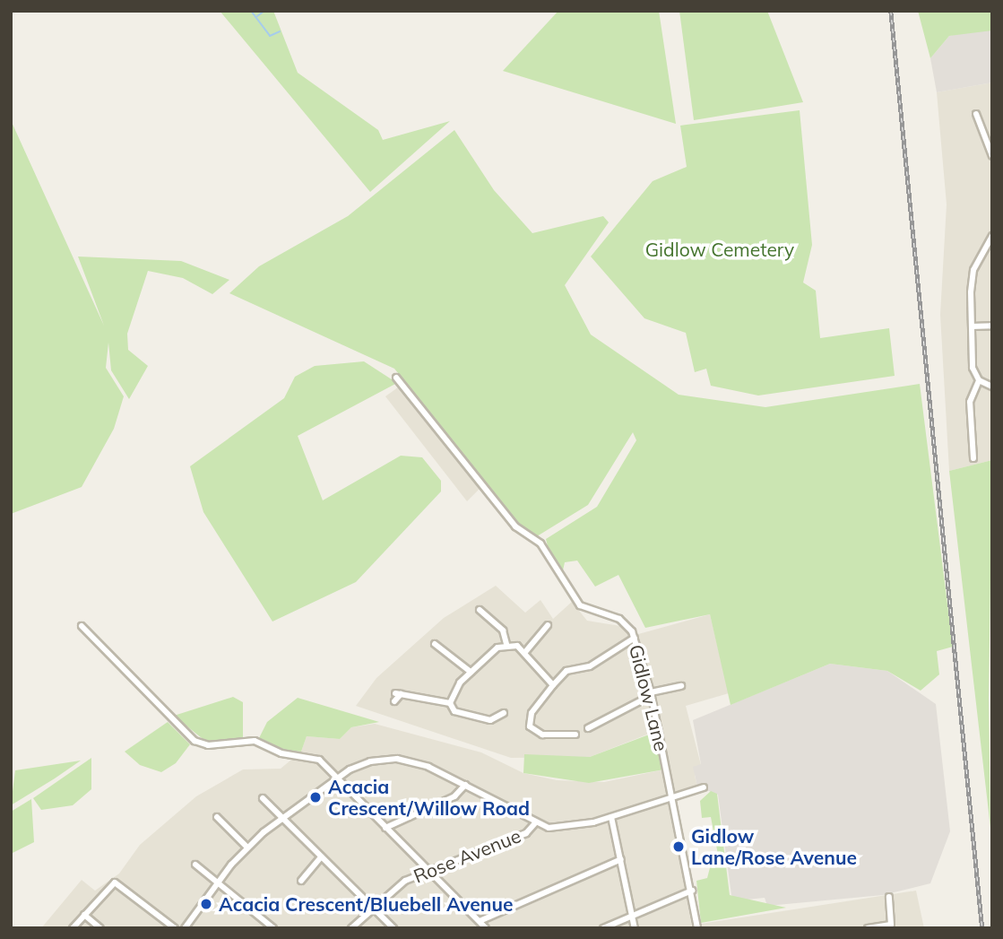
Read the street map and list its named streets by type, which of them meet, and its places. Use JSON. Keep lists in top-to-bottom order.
{
  "streets": {
    "street": ["Gidlow Lane", "Rose Avenue"]
  },
  "crossings": [
    ["Gidlow Lane", "Rose Avenue"]
  ],
  "parks": ["Gidlow Cemetery"],
  "places": ["Acacia Crescent/Willow Road", "Gidlow Lane/Rose Avenue", "Acacia Crescent/Bluebell Avenue"]
}
